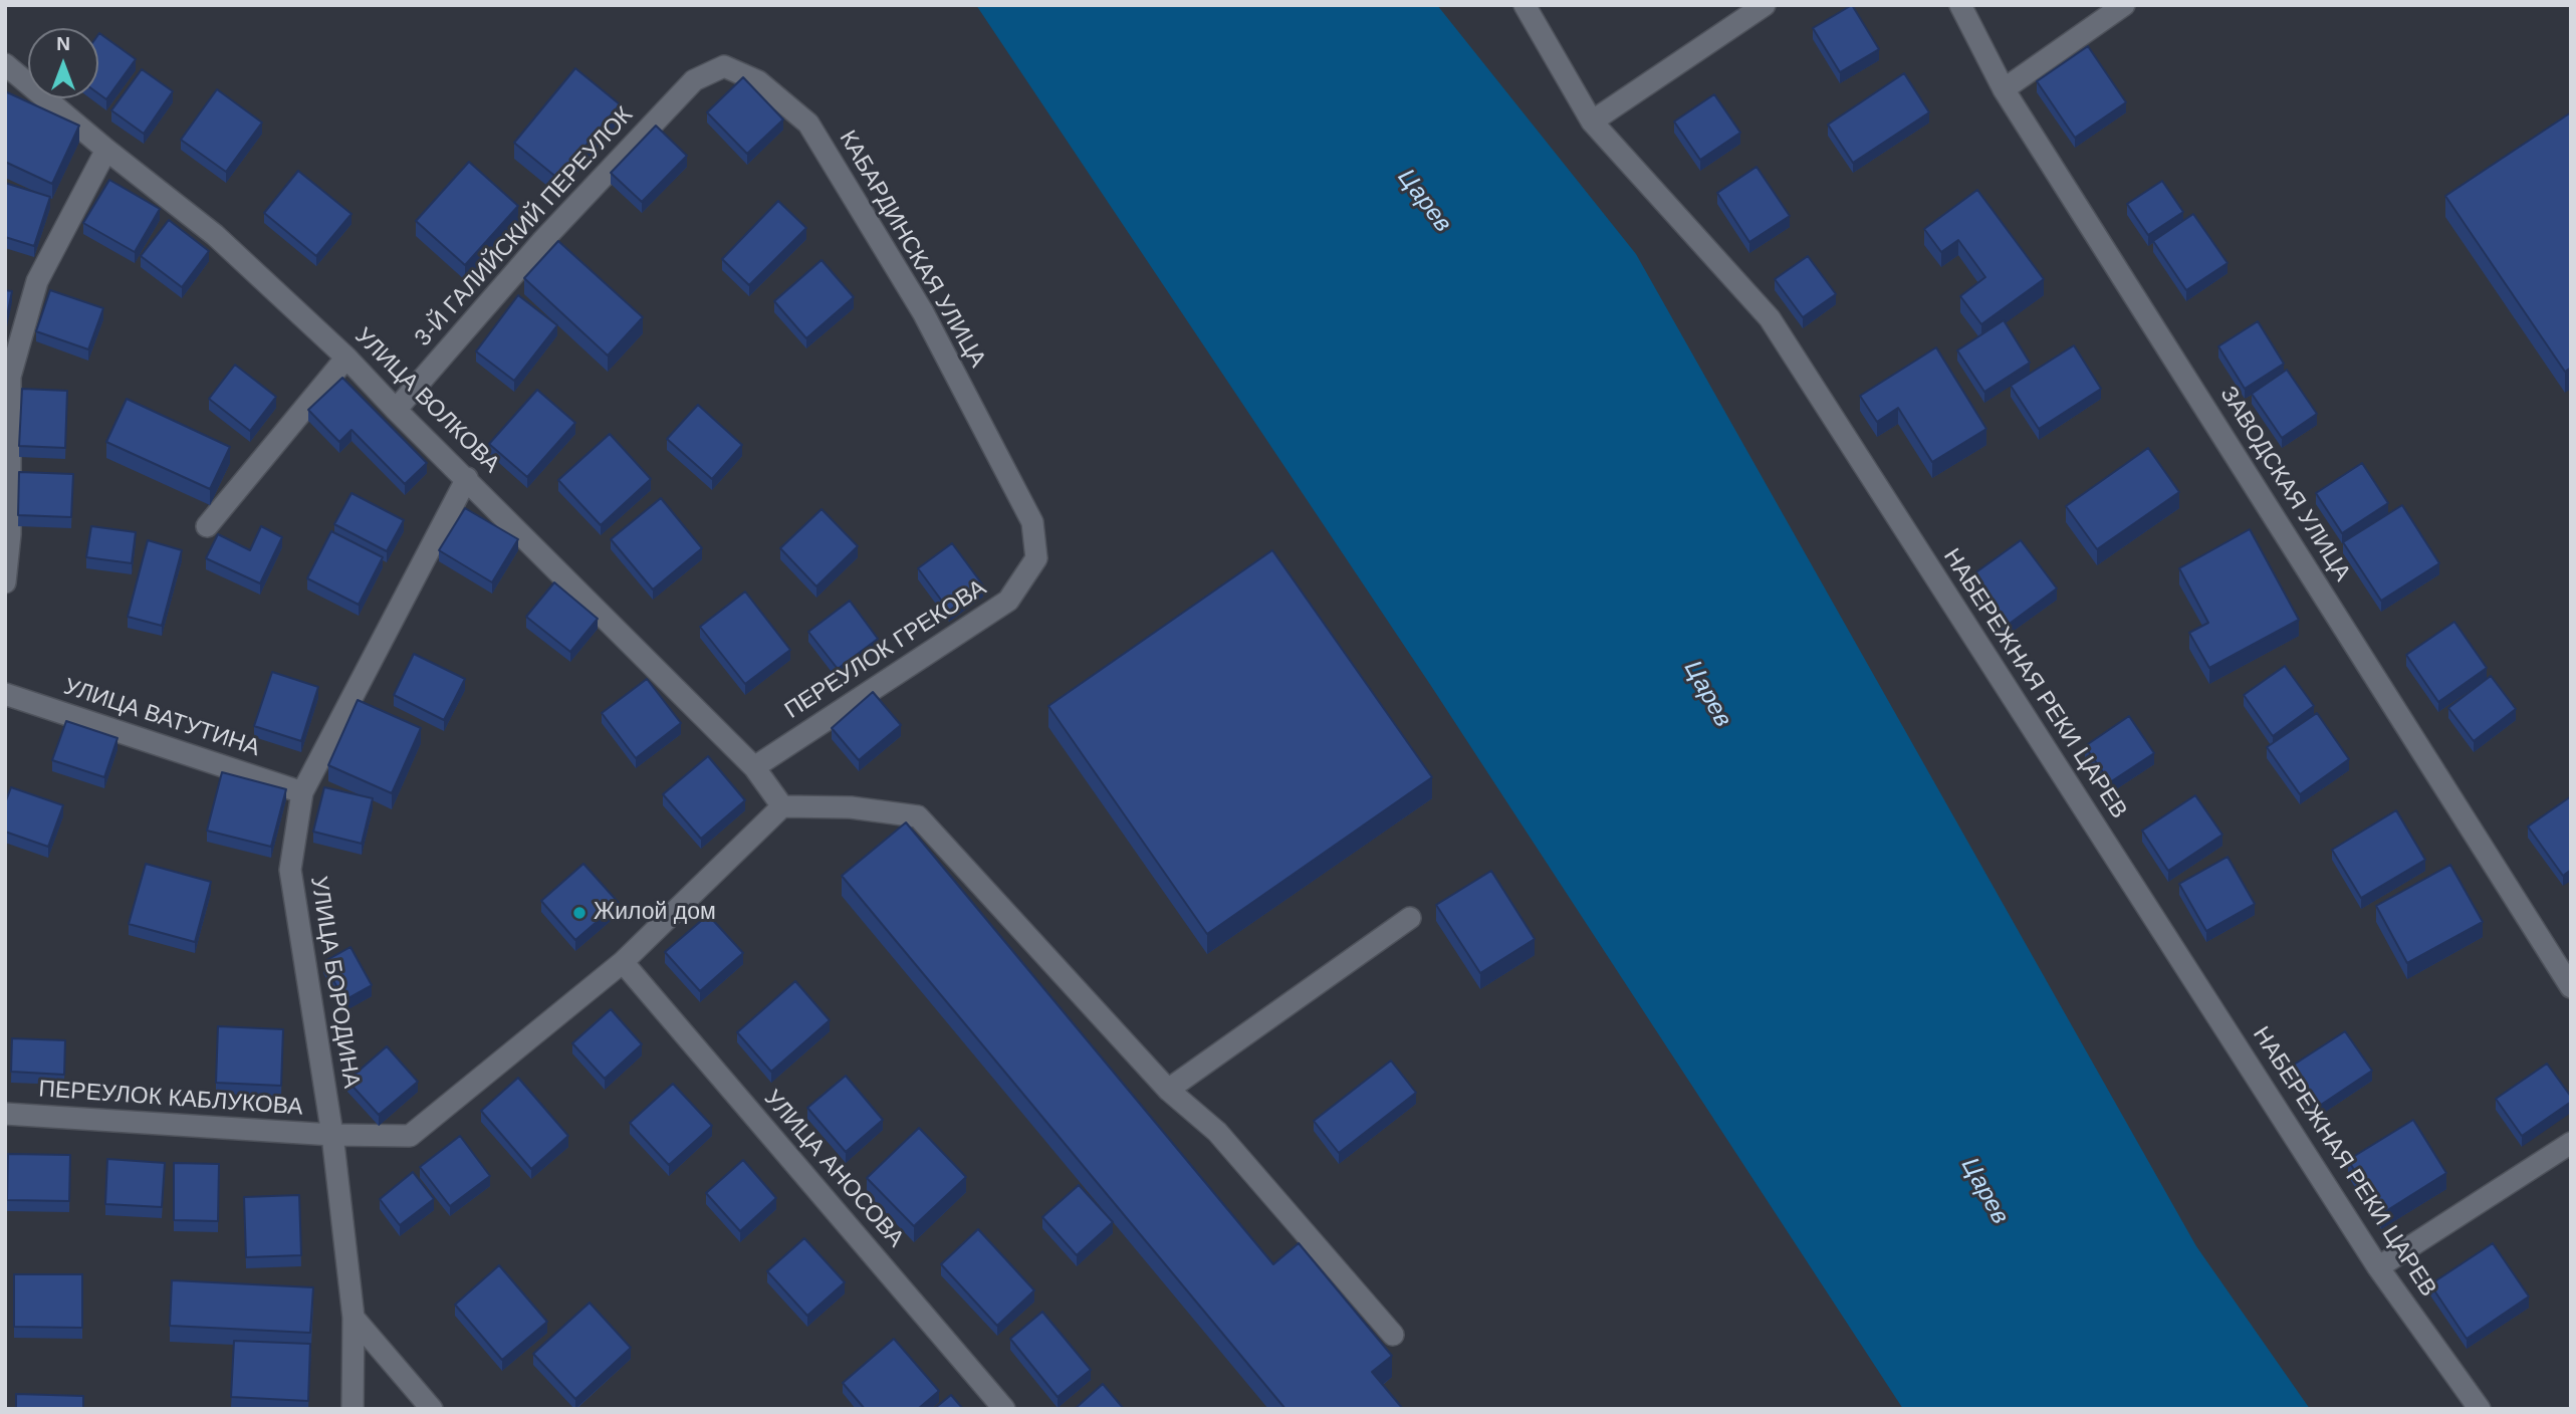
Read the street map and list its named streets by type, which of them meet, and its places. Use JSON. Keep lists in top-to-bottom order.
{
  "streets": {
    "street": [
      "3-Й ГАЛИЙСКИЙ ПЕРЕУЛОК",
      "КАБАРДИНСКАЯ УЛИЦА",
      "УЛИЦА ВОЛКОВА",
      "ЗАВОДСКАЯ УЛИЦА",
      "ПЕРЕУЛОК ГРЕКОВА",
      "НАБЕРЕЖНАЯ РЕКИ ЦАРЕВ",
      "УЛИЦА ВАТУТИНА",
      "УЛИЦА БОРОДИНА",
      "ПЕРЕУЛОК КАБЛУКОВА",
      "УЛИЦА АНОСОВА"
    ]
  },
  "crossings": [
    ["3-Й ГАЛИЙСКИЙ ПЕРЕУЛОК", "КАБАРДИНСКАЯ УЛИЦА"],
    ["3-Й ГАЛИЙСКИЙ ПЕРЕУЛОК", "УЛИЦА ВОЛКОВА"],
    ["КАБАРДИНСКАЯ УЛИЦА", "ПЕРЕУЛОК ГРЕКОВА"],
    ["УЛИЦА ВОЛКОВА", "ПЕРЕУЛОК ГРЕКОВА"],
    ["УЛИЦА ВОЛКОВА", "УЛИЦА БОРОДИНА"],
    ["УЛИЦА ВОЛКОВА", "ПЕРЕУЛОК КАБЛУКОВА"],
    ["УЛИЦА ВАТУТИНА", "УЛИЦА БОРОДИНА"],
    ["УЛИЦА БОРОДИНА", "ПЕРЕУЛОК КАБЛУКОВА"],
    ["ПЕРЕУЛОК КАБЛУКОВА", "УЛИЦА АНОСОВА"]
  ],
  "water": ["Царев"],
  "places": ["Жилой дом"],
  "north": "top"
}
